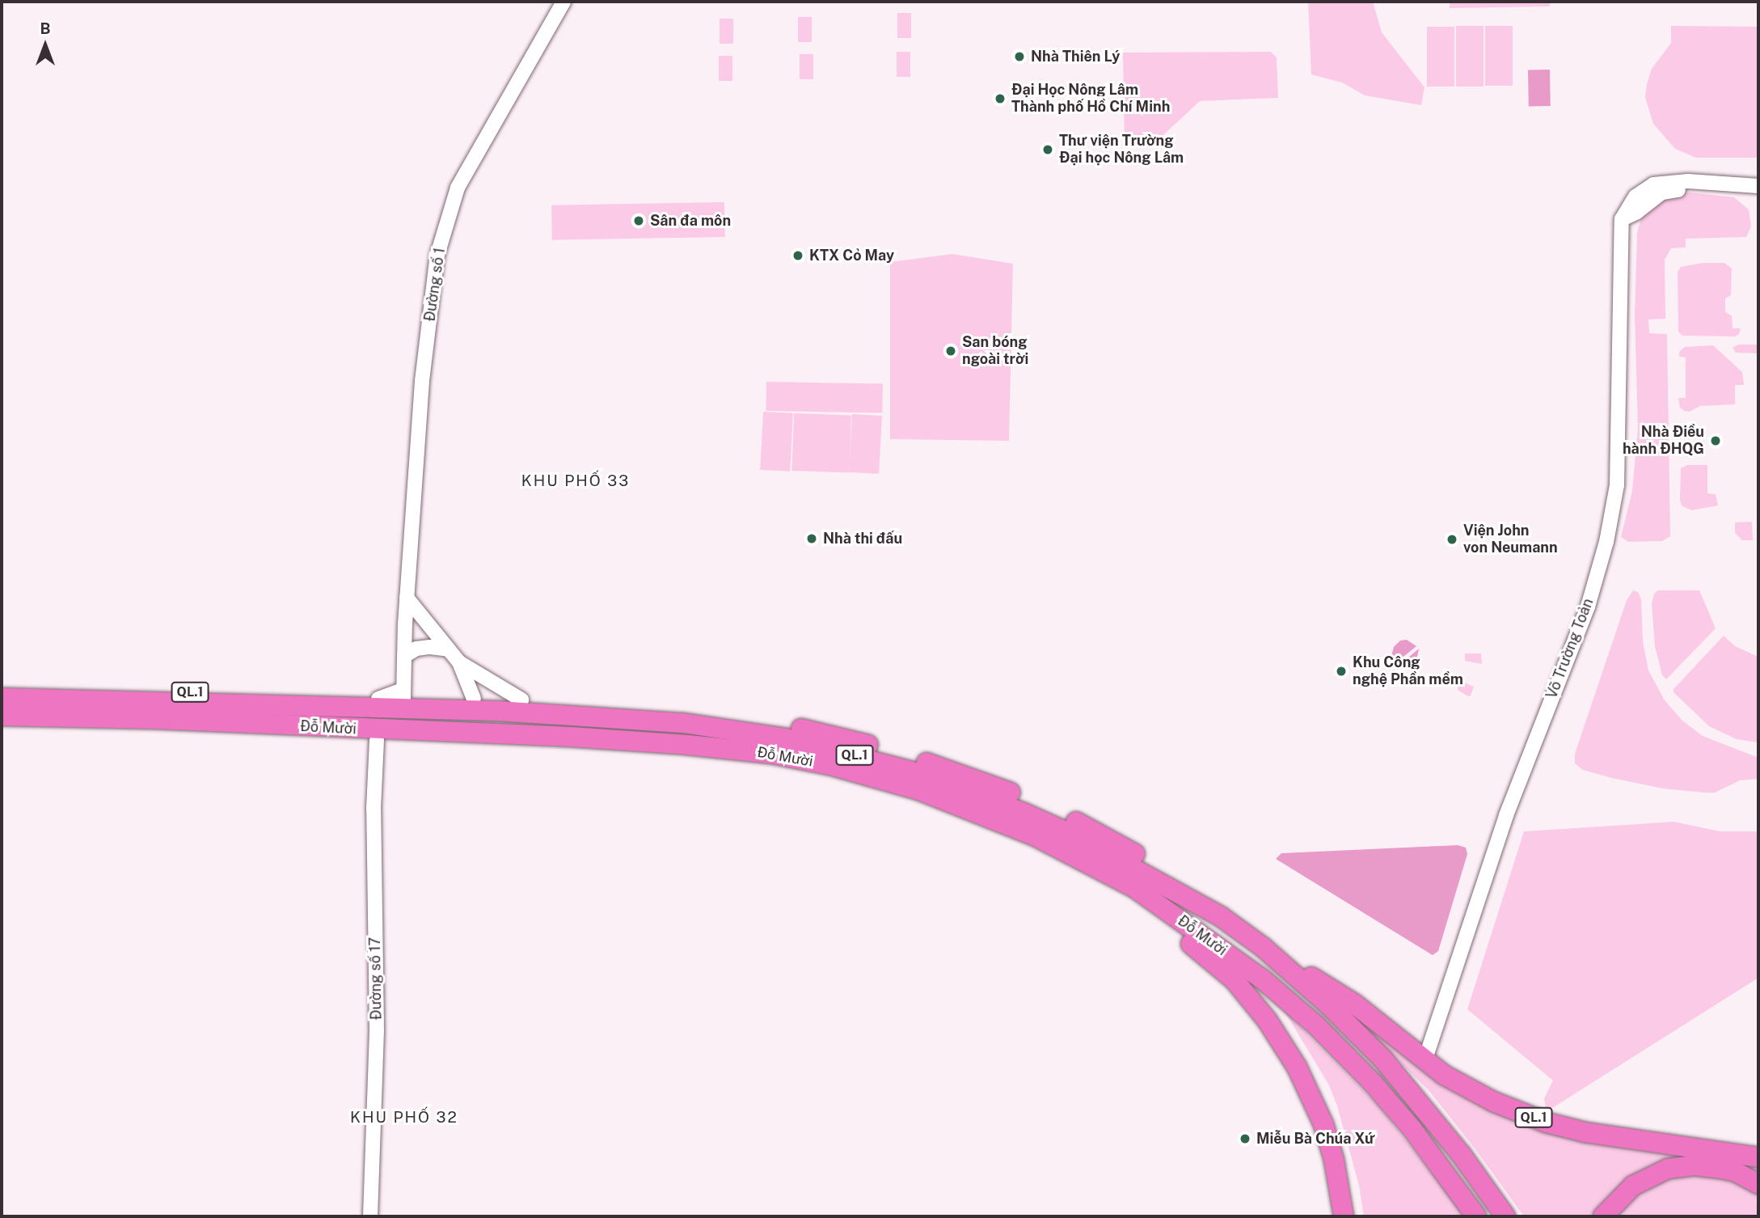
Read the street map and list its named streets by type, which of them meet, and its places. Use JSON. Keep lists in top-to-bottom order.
{
  "streets": {
    "highway": ["QL.1", "Đỗ Mười"],
    "street": ["Đường số 1", "Võ Trường Toản", "Đường số 17"]
  },
  "crossings": [
    ["Đường số 1", "Đỗ Mười"],
    ["Võ Trường Toản", "QL.1"],
    ["QL.1", "Đỗ Mười"],
    ["Đỗ Mười", "Đường số 17"]
  ],
  "districts": ["KHU PHỐ 33", "KHU PHỐ 32"],
  "places": [
    "Nhà Thiên Lý",
    "Đại Học Nông Lâm Thành phố Hồ Chí Minh",
    "Thư viện Trường Đại học Nông Lâm",
    "Sân đa môn",
    "KTX Cỏ May",
    "San bóng ngoài trời",
    "Nhà Điều hành ĐHQG",
    "Nhà thi đấu",
    "Viện John von Neumann",
    "Khu Công nghệ Phần mềm",
    "Miễu Bà Chúa Xứ"
  ],
  "north": "top"
}
